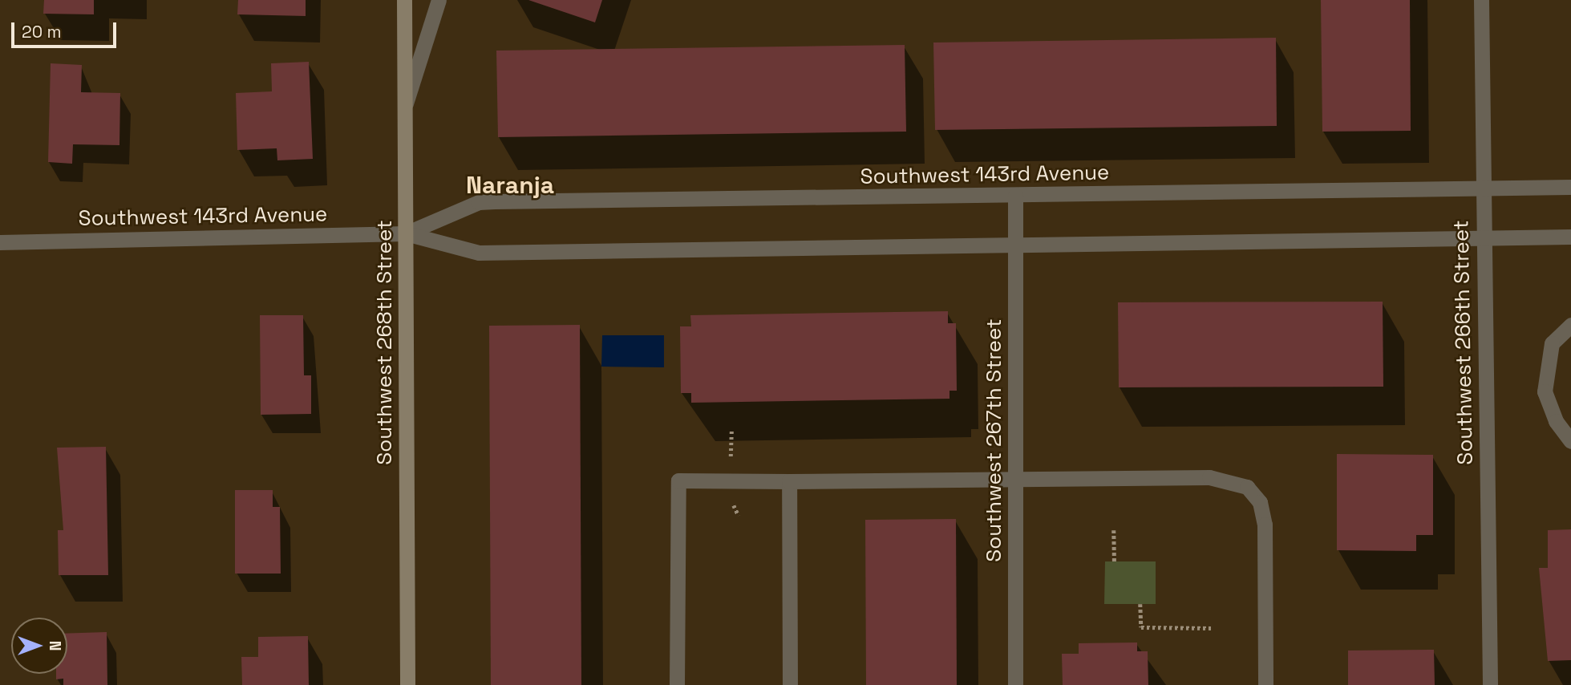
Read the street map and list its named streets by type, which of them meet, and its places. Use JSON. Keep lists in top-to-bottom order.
{
  "streets": {
    "main road": ["Southwest 268th Street"],
    "street": ["Southwest 143rd Avenue", "Southwest 266th Street", "Southwest 267th Street"]
  },
  "crossings": [
    ["Southwest 143rd Avenue", "Southwest 268th Street"],
    ["Southwest 143rd Avenue", "Southwest 266th Street"],
    ["Southwest 143rd Avenue", "Southwest 267th Street"]
  ],
  "districts": ["Naranja"],
  "scale_bar": "20 m",
  "north": "right"
}
